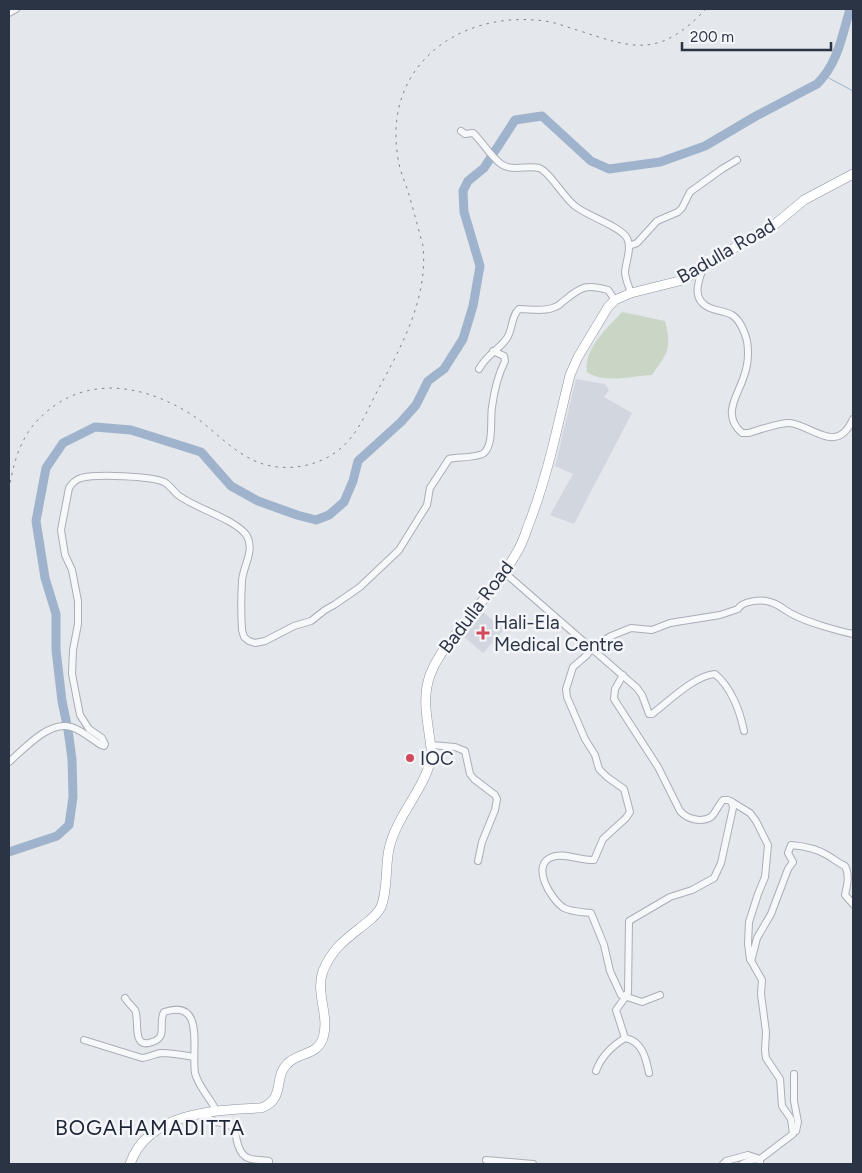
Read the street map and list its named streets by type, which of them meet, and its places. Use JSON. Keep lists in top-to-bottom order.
{
  "streets": {
    "highway": ["Badulla Road"]
  },
  "districts": ["BOGAHAMADITTA"],
  "places": {
    "health": ["Hali-Ela Medical Centre"],
    "other": ["IOC"]
  },
  "scale_bar": "200 m"
}
